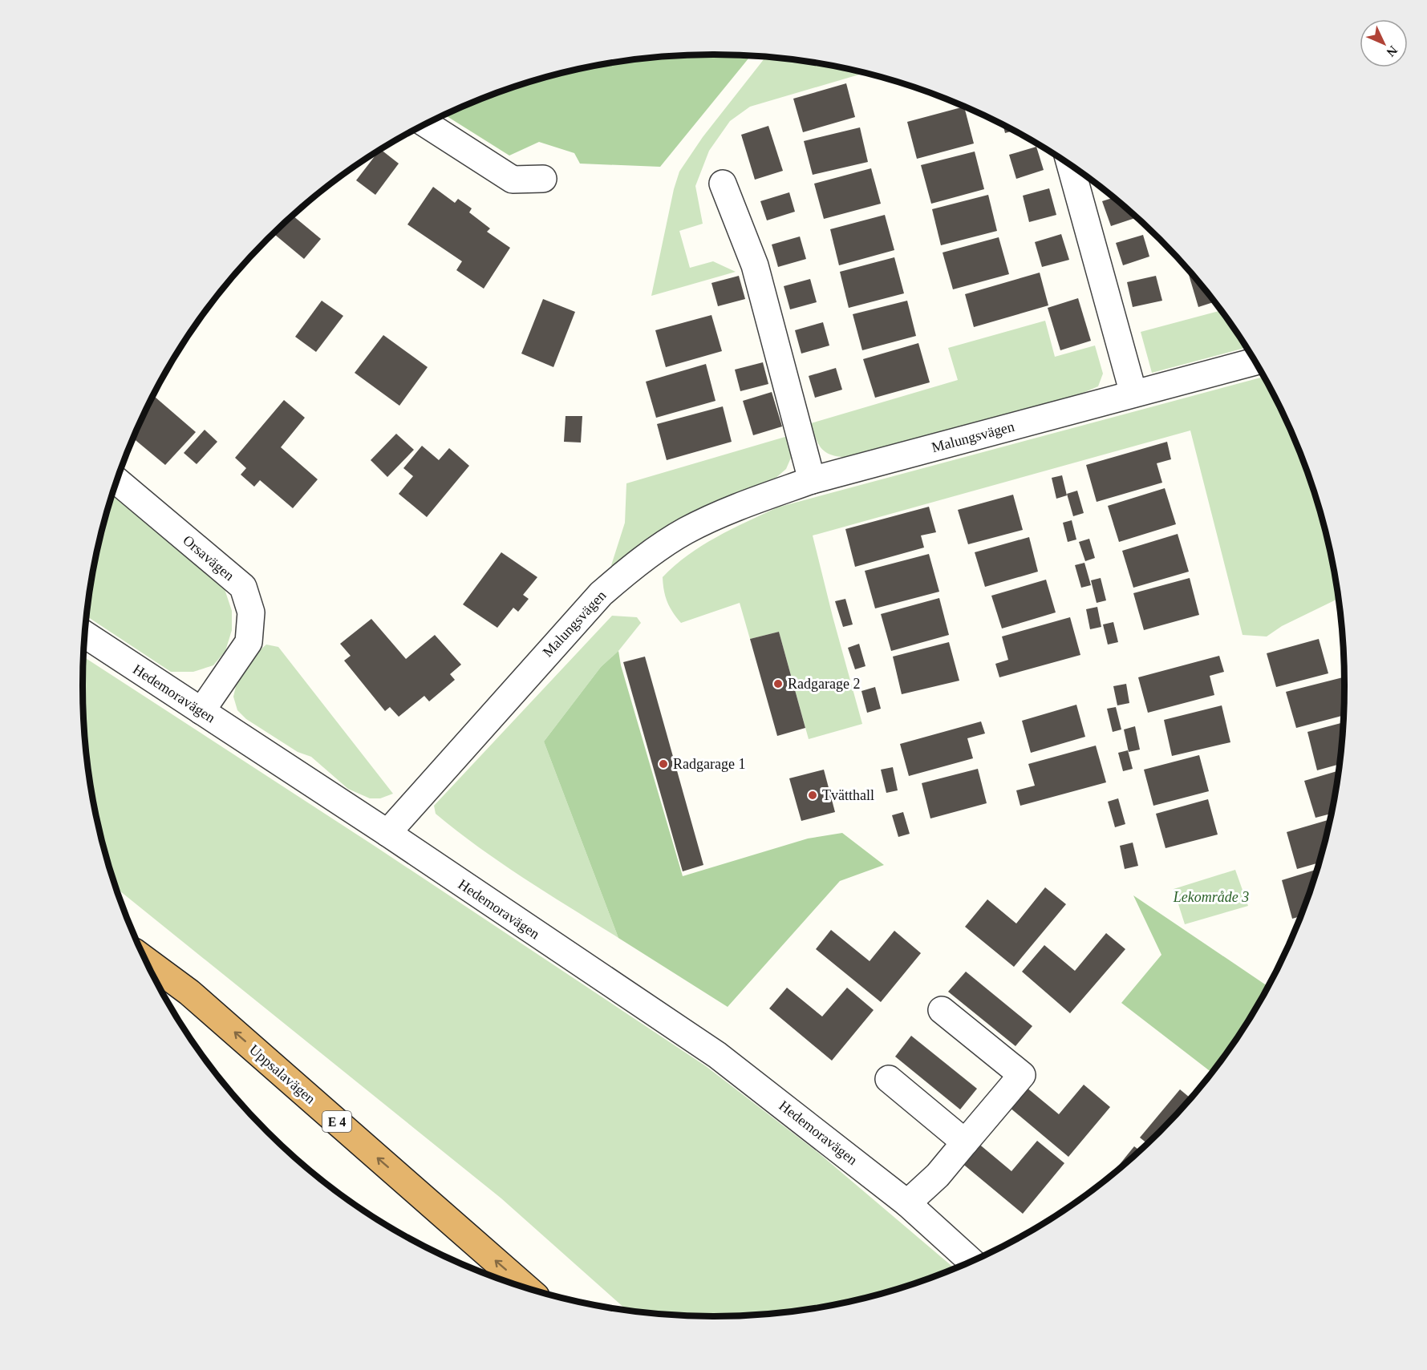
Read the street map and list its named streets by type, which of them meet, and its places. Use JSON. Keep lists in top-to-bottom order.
{
  "streets": {
    "highway": ["Uppsalavägen", "E 4"],
    "street": ["Malungsvägen", "Orsavägen", "Hedemoravägen"]
  },
  "crossings": [
    ["Malungsvägen", "Hedemoravägen"],
    ["Orsavägen", "Hedemoravägen"]
  ],
  "one_way": ["Uppsalavägen"],
  "parks": ["Lekområde 3"],
  "places": ["Radgarage 2", "Radgarage 1", "Tvätthall"],
  "north": "bottom right"
}
